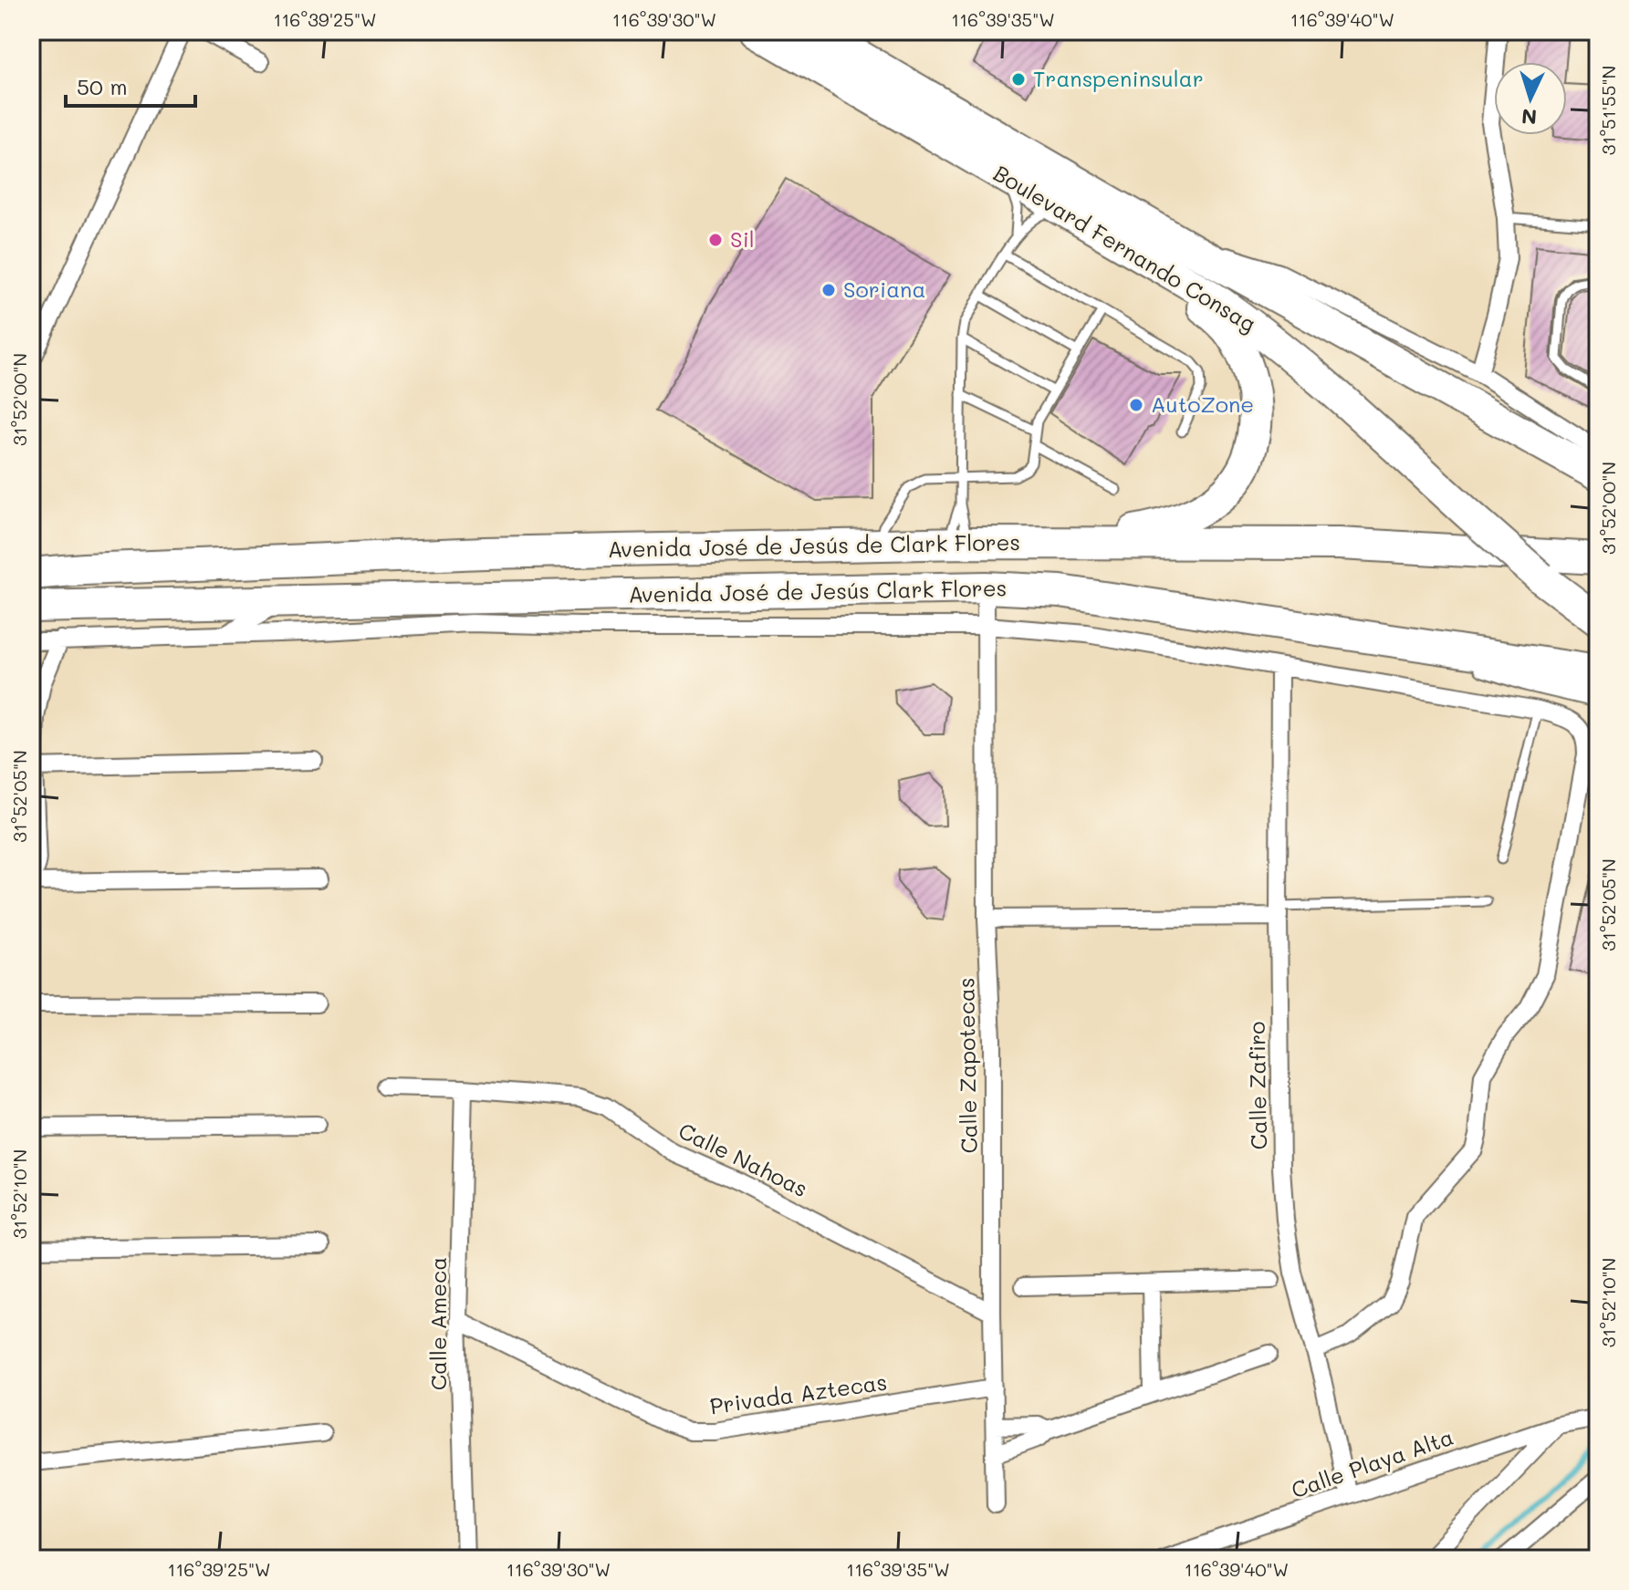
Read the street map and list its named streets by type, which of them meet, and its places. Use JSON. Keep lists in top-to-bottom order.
{
  "streets": {
    "highway": ["Boulevard Fernando Consag", "Avenida José de Jesús de Clark Flores", "Avenida José de Jesús Clark Flores"],
    "street": [
      "Calle Zapotecas",
      "Calle Zafiro",
      "Calle Nahoas",
      "Calle Ameca",
      "Privada Aztecas",
      "Calle Playa Alta"
    ]
  },
  "crossings": [
    ["Avenida José de Jesús Clark Flores", "Calle Zapotecas"],
    ["Calle Zapotecas", "Calle Nahoas"],
    ["Calle Zapotecas", "Privada Aztecas"],
    ["Calle Zafiro", "Calle Playa Alta"],
    ["Calle Nahoas", "Calle Ameca"],
    ["Calle Ameca", "Privada Aztecas"]
  ],
  "places": [
    "Transpeninsular",
    "Sil",
    "Soriana",
    "AutoZone"
  ],
  "scale_bar": "50 m",
  "north": "bottom",
  "coordinates": [
    "116°39'25\"W",
    "116°39'30\"W",
    "116°39'35\"W",
    "116°39'40\"W",
    "31°51'55\"N",
    "31°52'00\"N",
    "31°52'05\"N",
    "31°52'10\"N"
  ]
}
